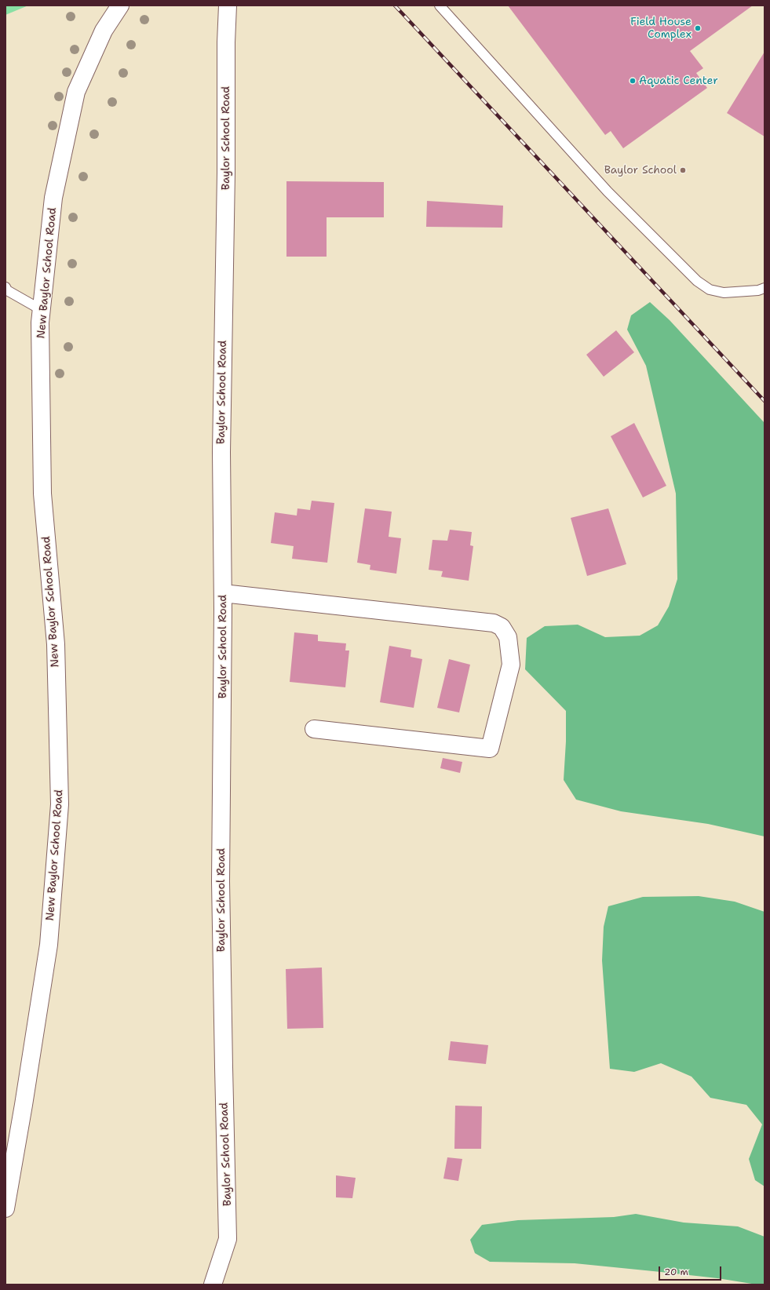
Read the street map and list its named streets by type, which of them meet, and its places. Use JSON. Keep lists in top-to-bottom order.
{
  "streets": {
    "street": ["Baylor School Road", "New Baylor School Road"]
  },
  "places": ["Field House Complex", "Aquatic Center", "Baylor School"],
  "scale_bar": "20 m"
}
